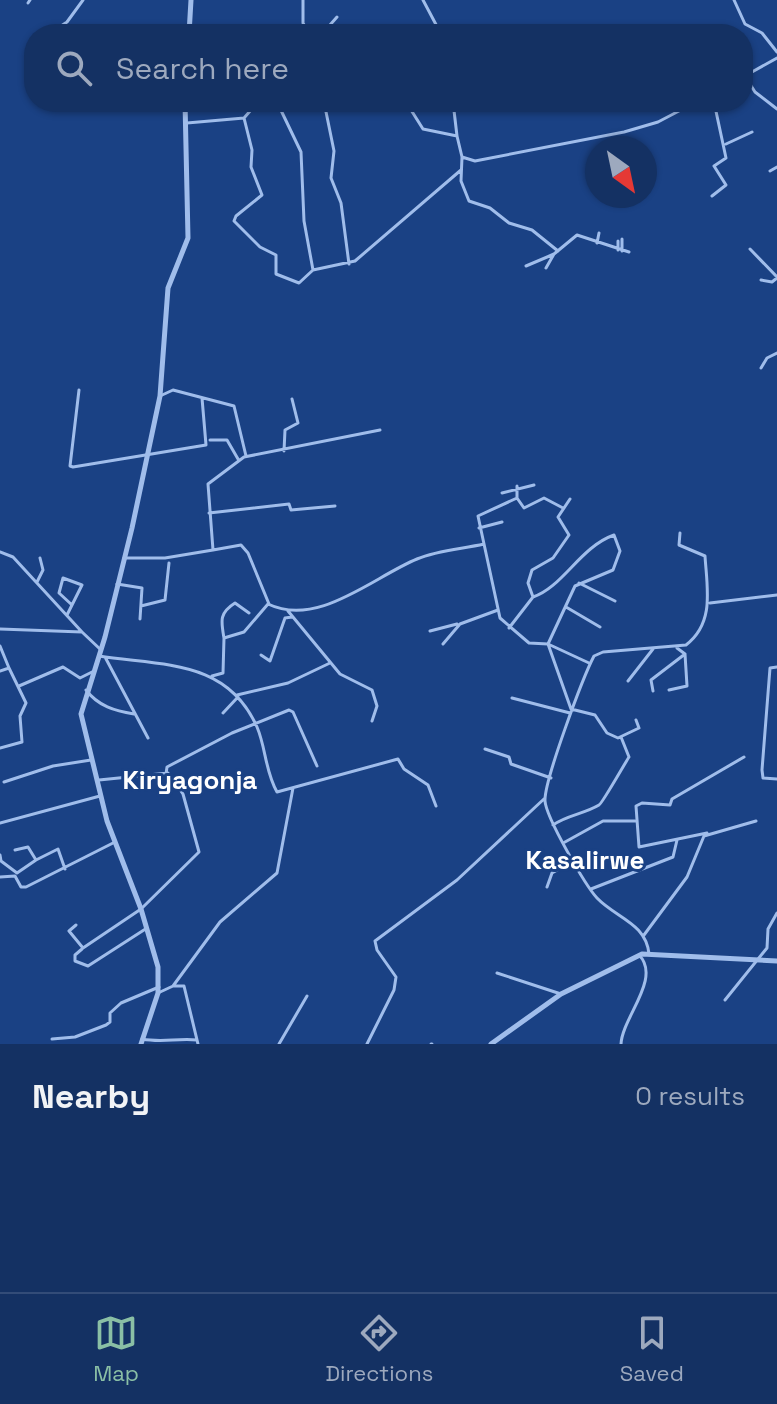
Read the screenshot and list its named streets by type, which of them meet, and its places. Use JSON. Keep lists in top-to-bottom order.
{
  "districts": ["Kiryagonja", "Kasalirwe"],
  "north": "bottom right",
  "page": {
    "search": "Search here",
    "heading": ["Nearby", "0 results"],
    "nav": ["Map", "Directions", "Saved"]
  }
}
